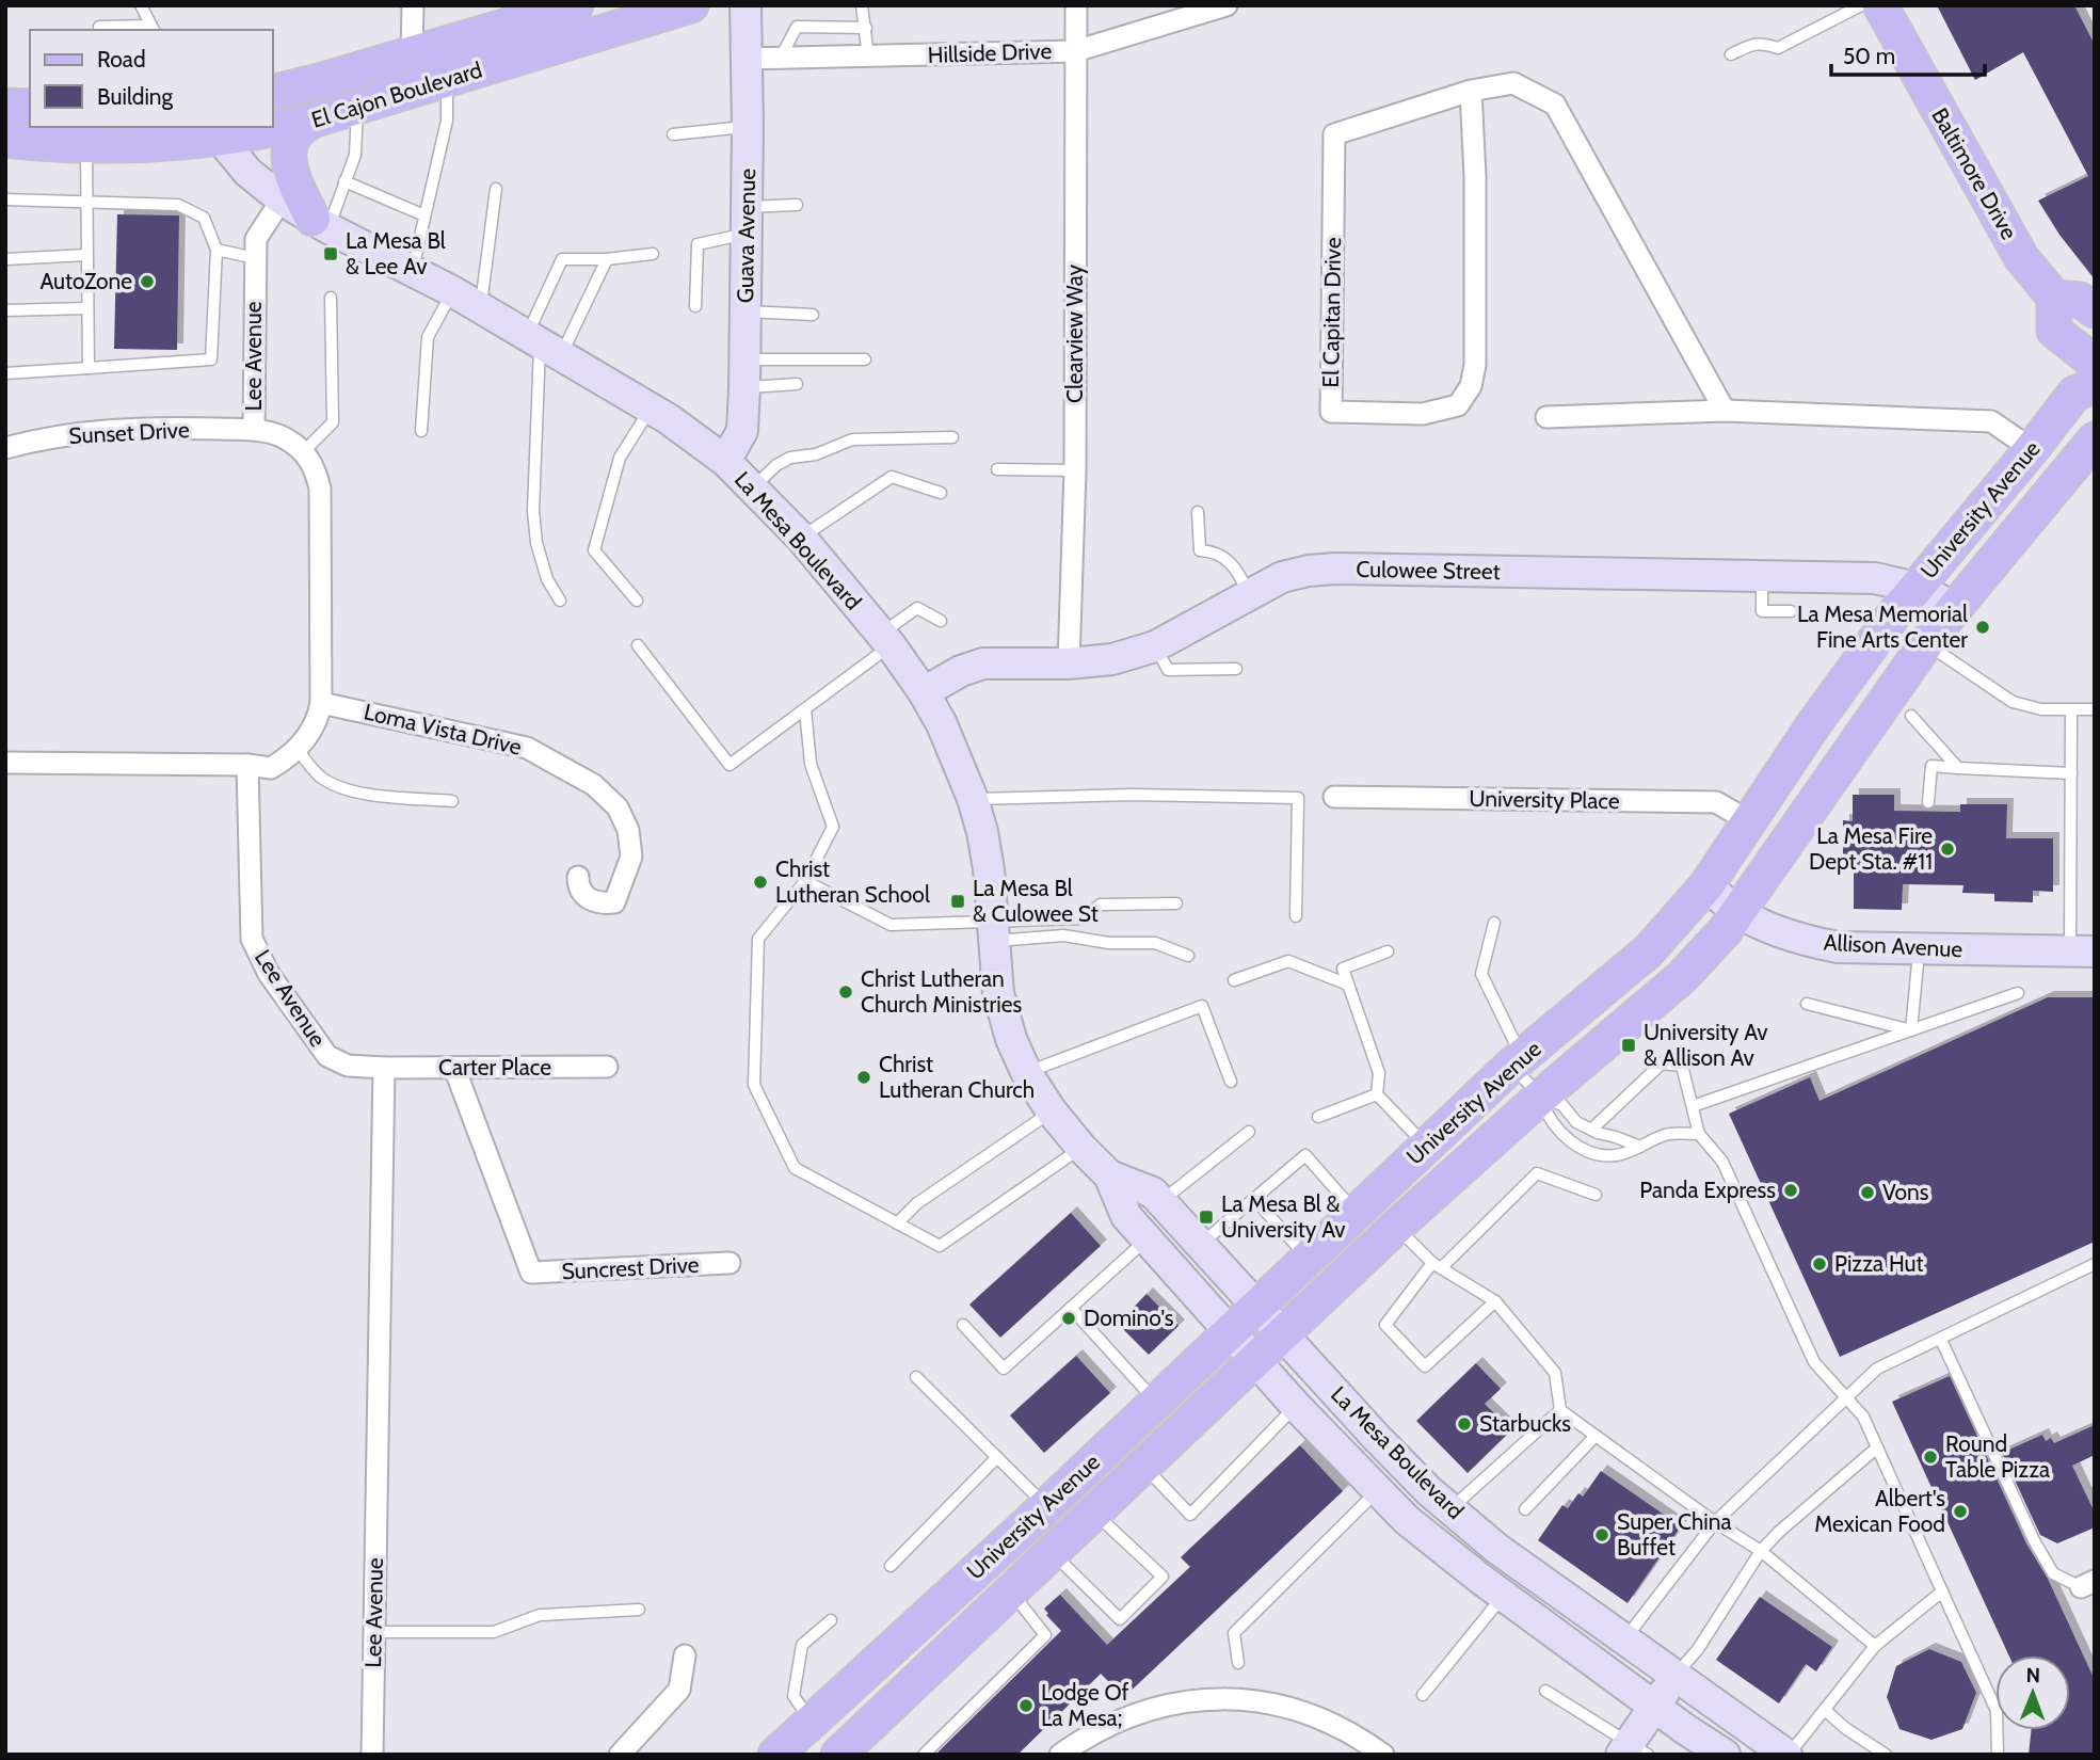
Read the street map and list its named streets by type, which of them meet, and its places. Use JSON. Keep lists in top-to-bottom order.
{
  "streets": {
    "main road": [
      "El Cajon Boulevard",
      "Baltimore Drive",
      "Guava Avenue",
      "University Avenue",
      "La Mesa Boulevard",
      "Culowee Street",
      "Allison Avenue"
    ],
    "street": [
      "Hillside Drive",
      "El Capitan Drive",
      "Clearview Way",
      "Lee Avenue",
      "Sunset Drive",
      "Loma Vista Drive",
      "University Place",
      "Carter Place",
      "Suncrest Drive"
    ]
  },
  "crossings": [
    ["Hillside Drive", "Guava Avenue"],
    ["Hillside Drive", "Clearview Way"],
    ["El Cajon Boulevard", "La Mesa Boulevard"],
    ["Guava Avenue", "La Mesa Boulevard"],
    ["Clearview Way", "Culowee Street"],
    ["Lee Avenue", "Sunset Drive"],
    ["Lee Avenue", "La Mesa Boulevard"],
    ["Lee Avenue", "Carter Place"],
    ["University Avenue", "La Mesa Boulevard"],
    ["University Avenue", "Culowee Street"],
    ["University Avenue", "University Place"],
    ["University Avenue", "Allison Avenue"],
    ["La Mesa Boulevard", "Culowee Street"],
    ["Carter Place", "Suncrest Drive"]
  ],
  "places": {
    "transit": [
      "La Mesa Bl & Lee Av",
      "La Mesa Bl & Culowee St",
      "University Av & Allison Av",
      "La Mesa Bl & University Av"
    ],
    "other": [
      "AutoZone",
      "La Mesa Memorial Fine Arts Center",
      "La Mesa Fire Dept Sta. #11",
      "Christ Lutheran School",
      "Christ Lutheran Church Ministries",
      "Christ Lutheran Church",
      "Panda Express",
      "Vons",
      "Pizza Hut",
      "Domino's",
      "Starbucks",
      "Round Table Pizza",
      "Albert's Mexican Food",
      "Super China Buffet",
      "Lodge Of La Mesa;"
    ]
  },
  "legend": ["Road", "Building"],
  "scale_bar": "50 m",
  "north": "top"
}
